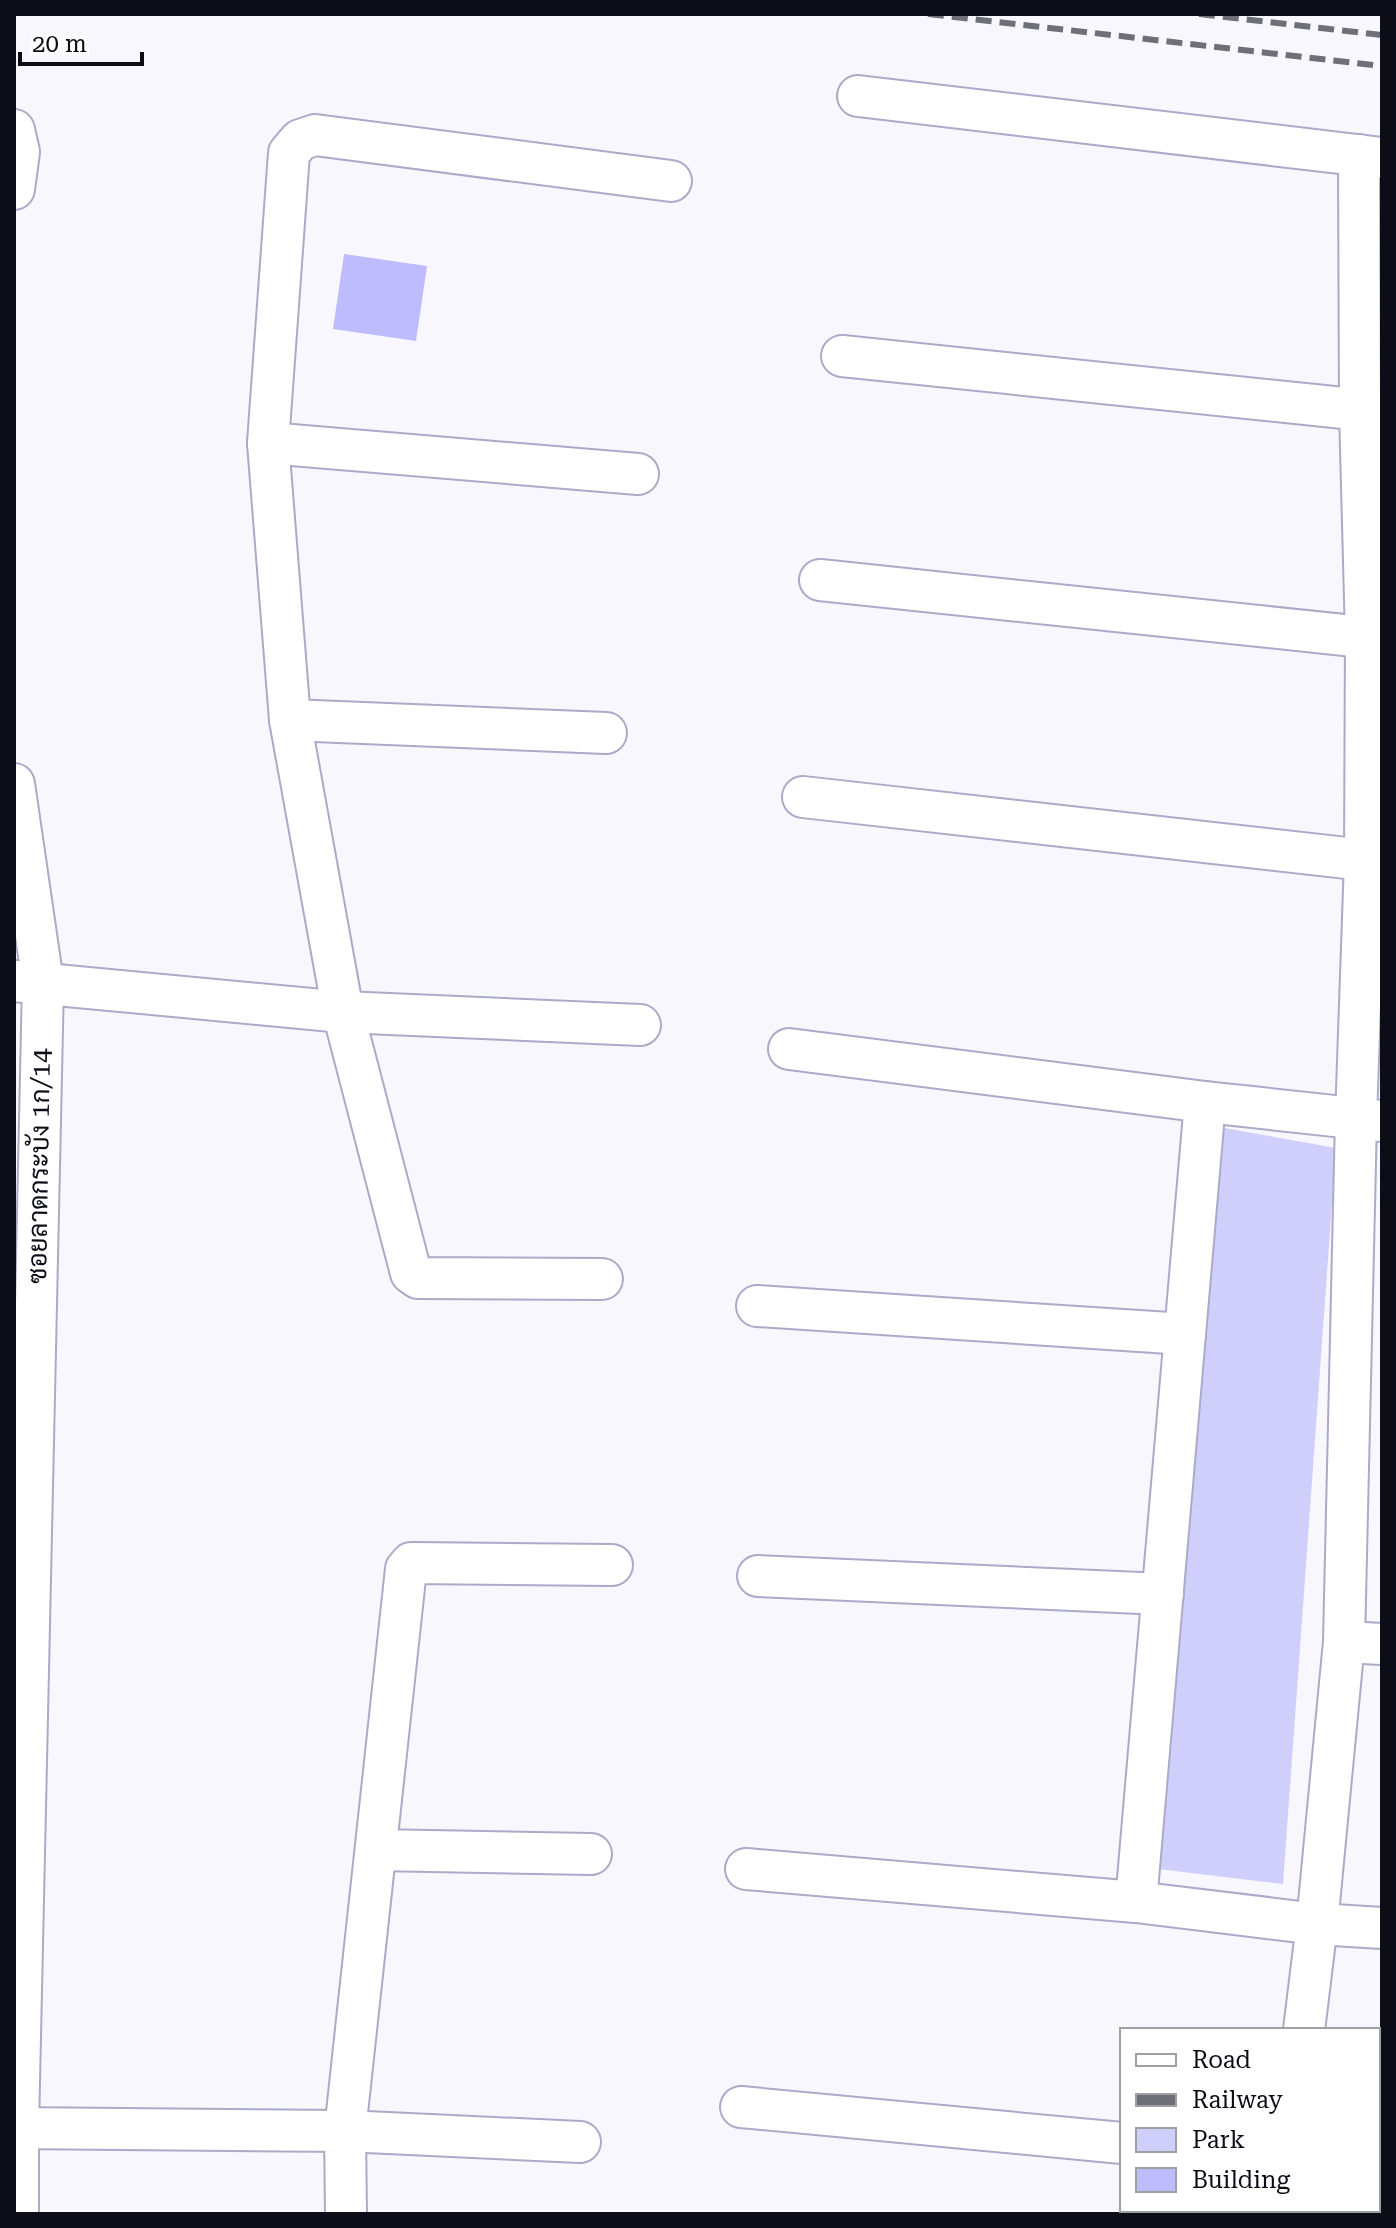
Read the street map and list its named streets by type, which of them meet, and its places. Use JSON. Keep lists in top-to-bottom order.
{
  "streets": {
    "street": ["ซอยลาดกระบัง 1ก/14"]
  },
  "legend": [
    "Road",
    "Railway",
    "Park",
    "Building"
  ],
  "scale_bar": "20 m"
}
